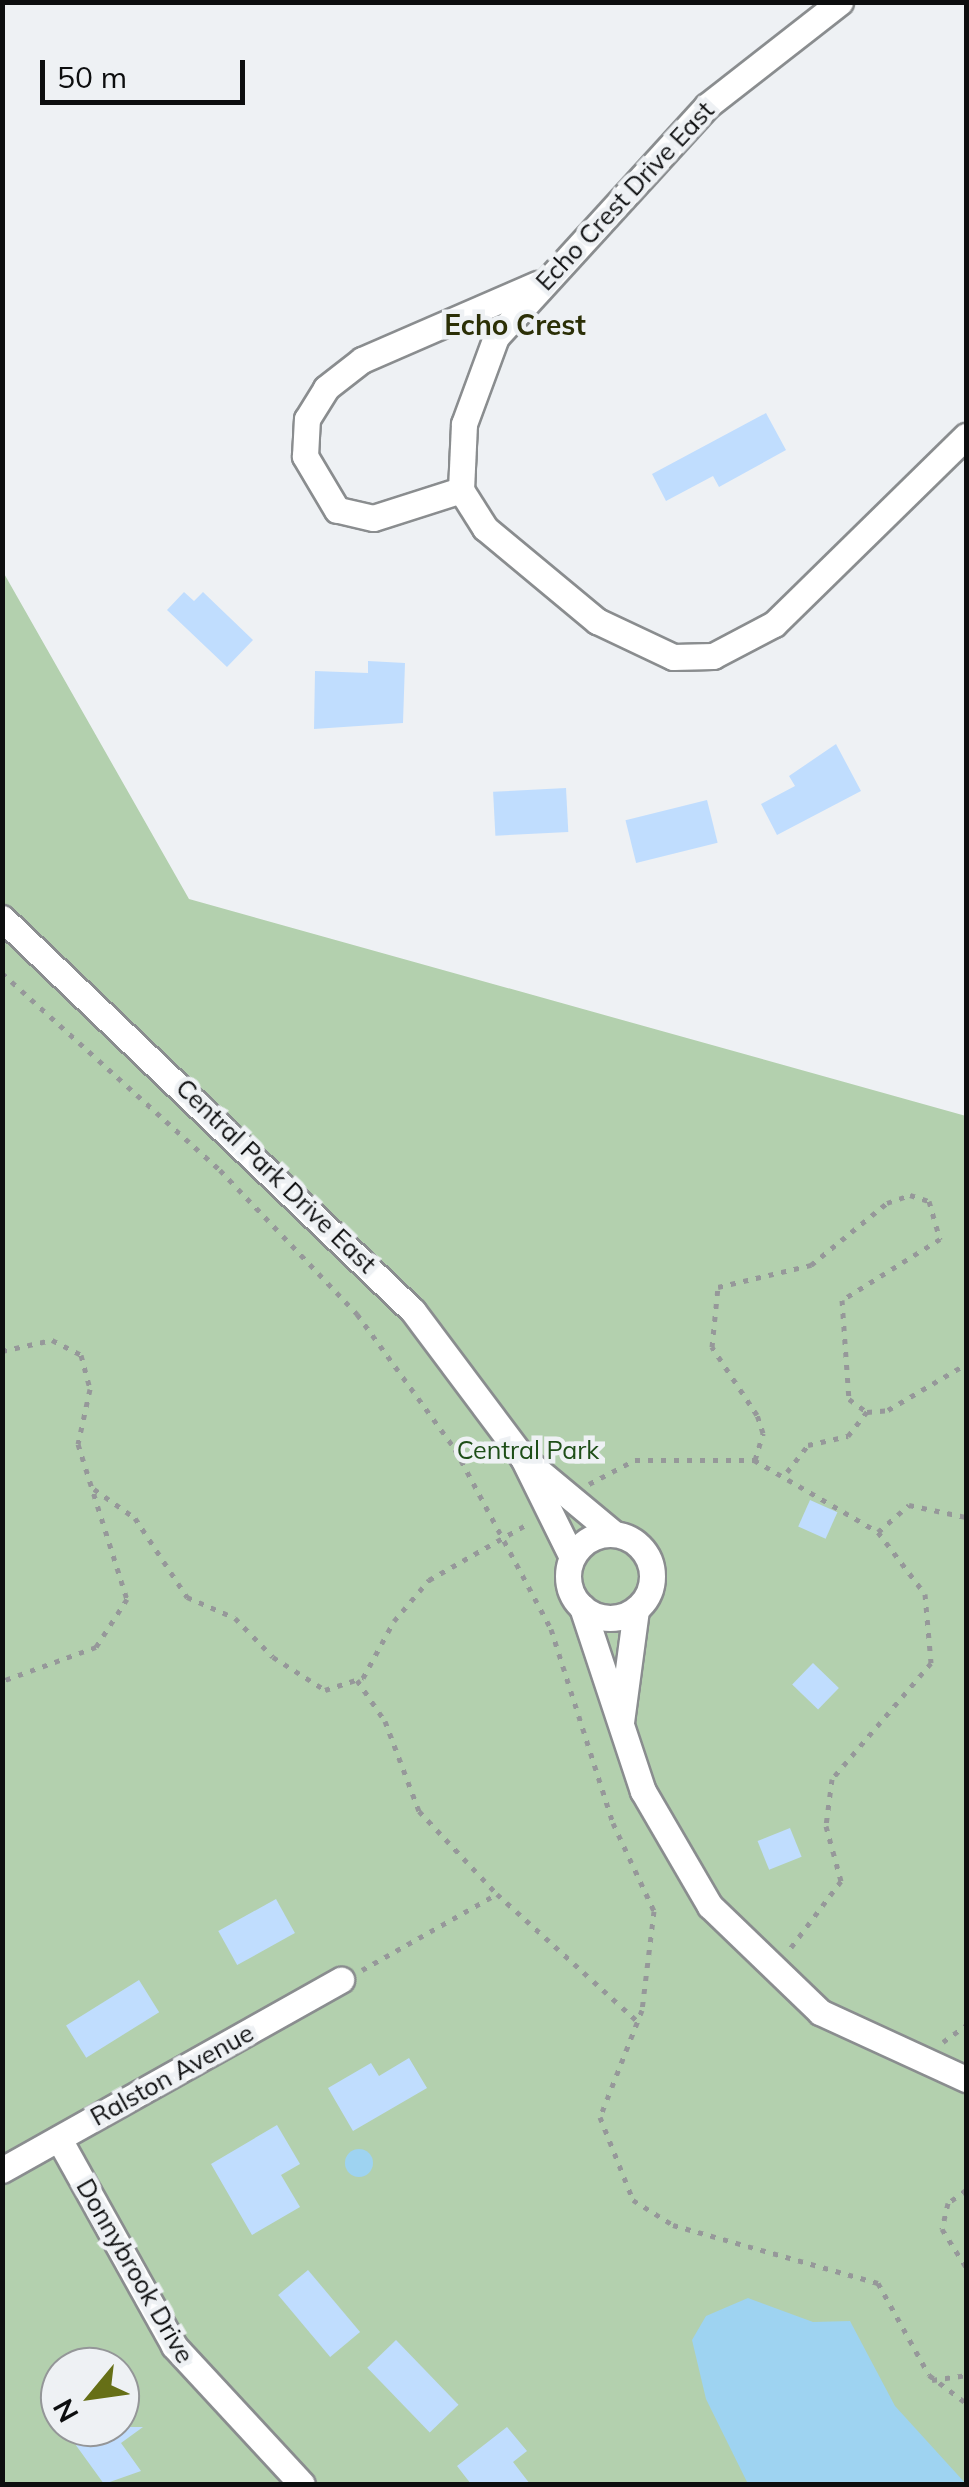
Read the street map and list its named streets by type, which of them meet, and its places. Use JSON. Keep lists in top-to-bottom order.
{
  "streets": {
    "street": [
      "Echo Crest Drive East",
      "Central Park Drive East",
      "Ralston Avenue",
      "Donnybrook Drive"
    ]
  },
  "crossings": [
    ["Ralston Avenue", "Donnybrook Drive"]
  ],
  "districts": ["Echo Crest"],
  "parks": ["Central Park"],
  "scale_bar": "50 m",
  "north": "bottom left"
}
